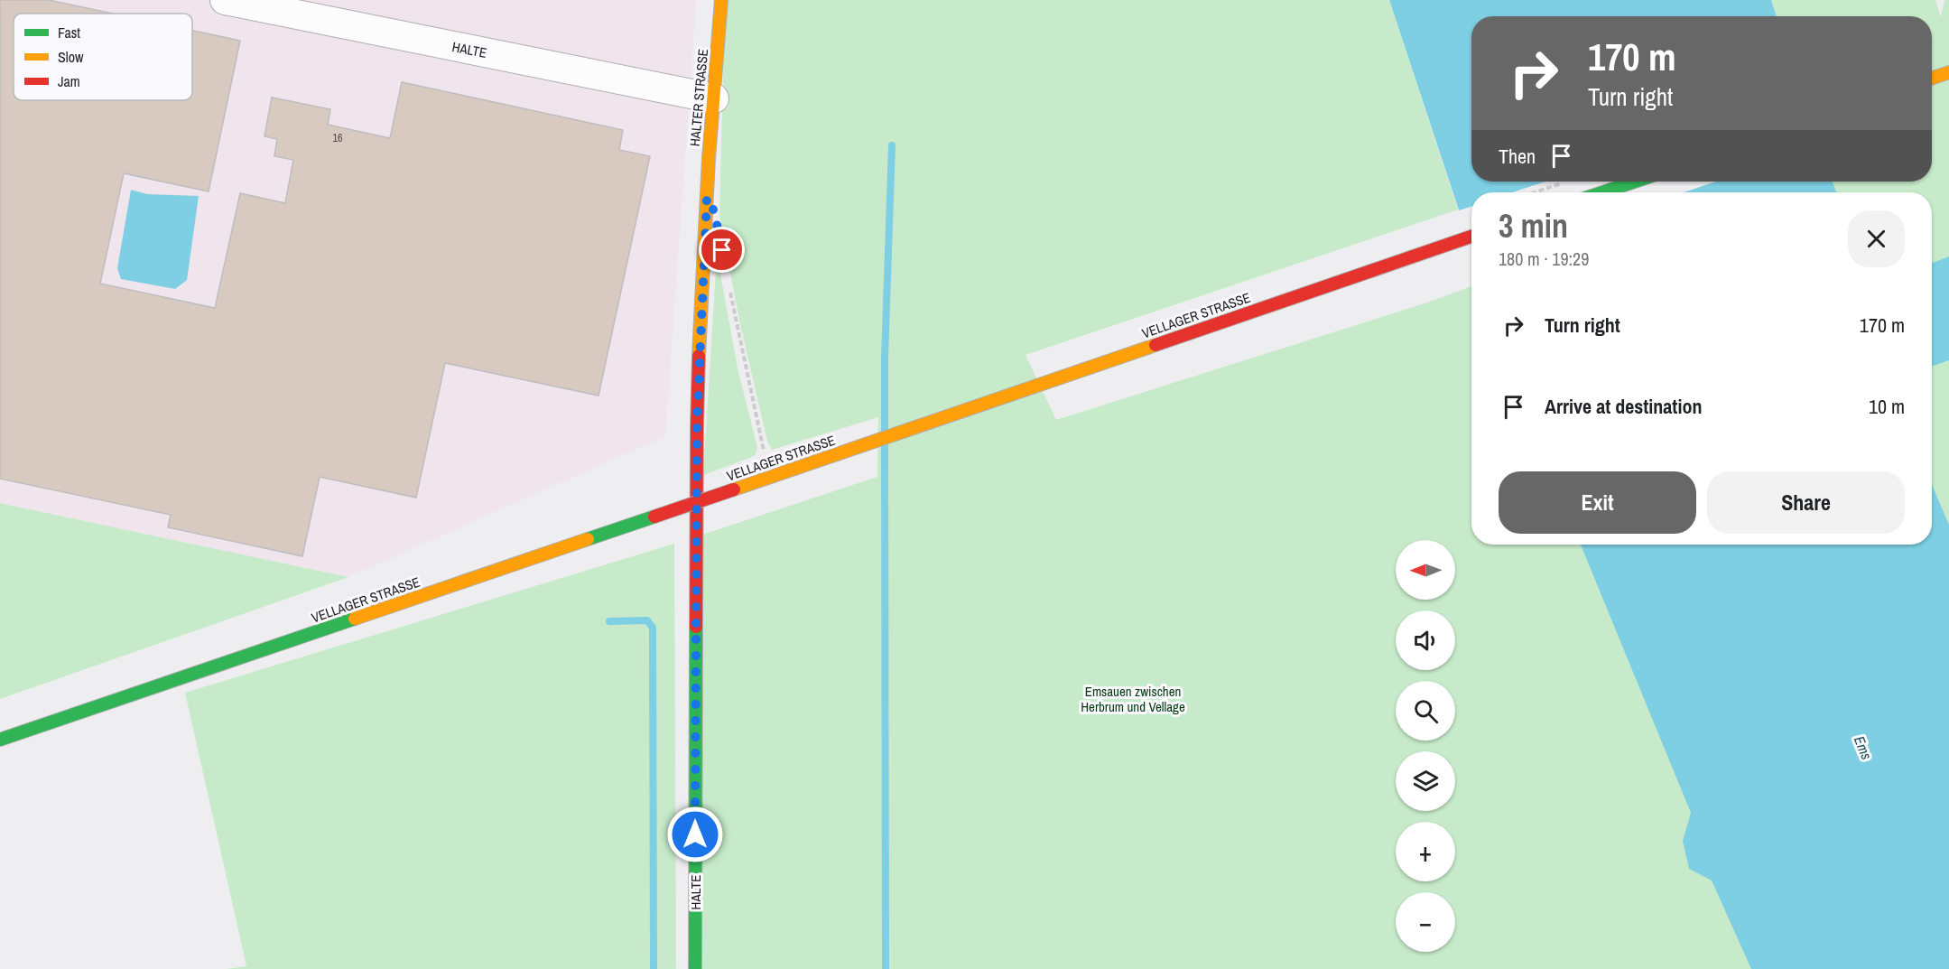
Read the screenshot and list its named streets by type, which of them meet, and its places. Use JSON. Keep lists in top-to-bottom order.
{
  "streets": {
    "main road": ["HALTE", "HALTER STRASSE", "VELLAGER STRASSE"]
  },
  "crossings": [
    ["HALTE", "HALTER STRASSE"]
  ],
  "water": ["Ems"],
  "parks": ["Emsauen zwischen Herbrum und Vellage"],
  "house_numbers": ["16"],
  "legend": ["Fast", "Slow", "Jam"],
  "north": "left",
  "page": {
    "turn": ["170 m", "Turn right"],
    "then": "Then",
    "heading": ["3 min", "180 m · 19:29"],
    "list": [
      {
        "name": "Turn right",
        "value": "170 m"
      },
      {
        "name": "Arrive at destination",
        "value": "10 m"
      }
    ],
    "buttons": ["Exit", "Share"],
    "map_buttons": ["+", "−"]
  }
}
